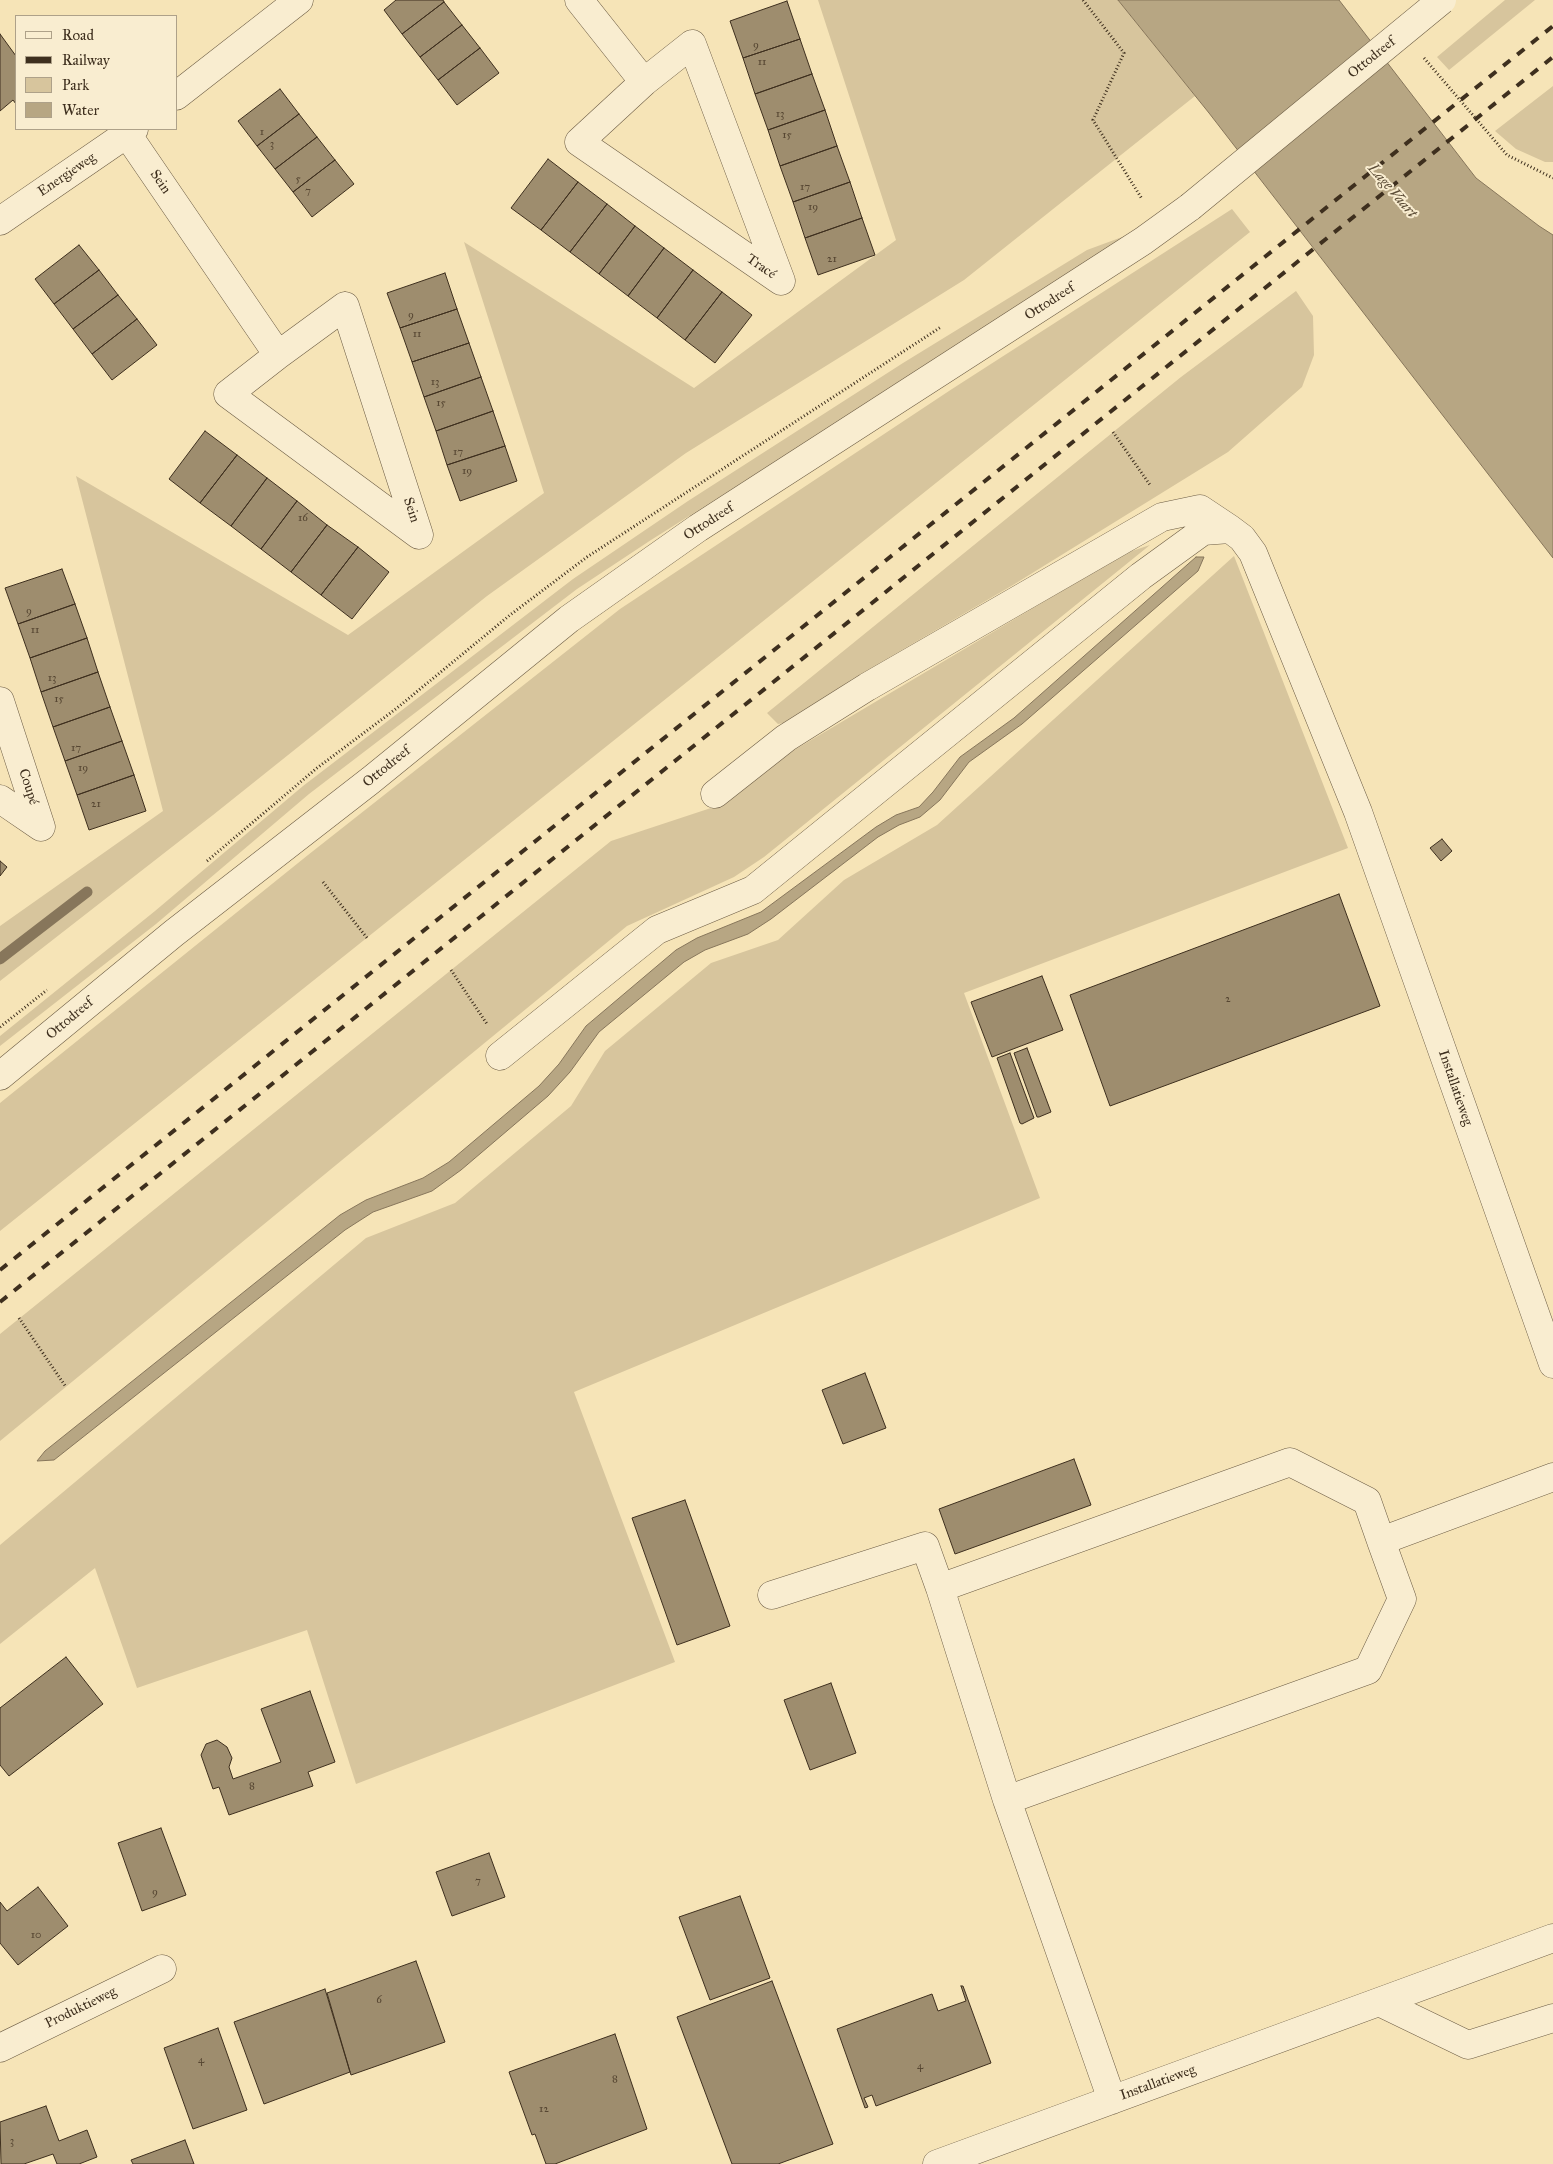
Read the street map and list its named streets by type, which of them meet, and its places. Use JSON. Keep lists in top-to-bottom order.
{
  "streets": {
    "street": [
      "Ottodreef",
      "Energieweg",
      "Sein",
      "Tracé",
      "Coupé",
      "Installatieweg",
      "Produktieweg"
    ]
  },
  "crossings": [
    ["Energieweg", "Sein"]
  ],
  "water": ["Lage Vaart"],
  "house_numbers": [
    "9",
    "11",
    "13",
    "1",
    "15",
    "3",
    "5",
    "17",
    "7",
    "19",
    "21",
    "9",
    "11",
    "13",
    "15",
    "17",
    "19",
    "16",
    "9",
    "11",
    "13",
    "15",
    "17",
    "19",
    "21",
    "2",
    "8",
    "7",
    "9",
    "10",
    "6",
    "4",
    "4",
    "8",
    "12",
    "3"
  ],
  "legend": [
    "Road",
    "Railway",
    "Park",
    "Water"
  ]
}
